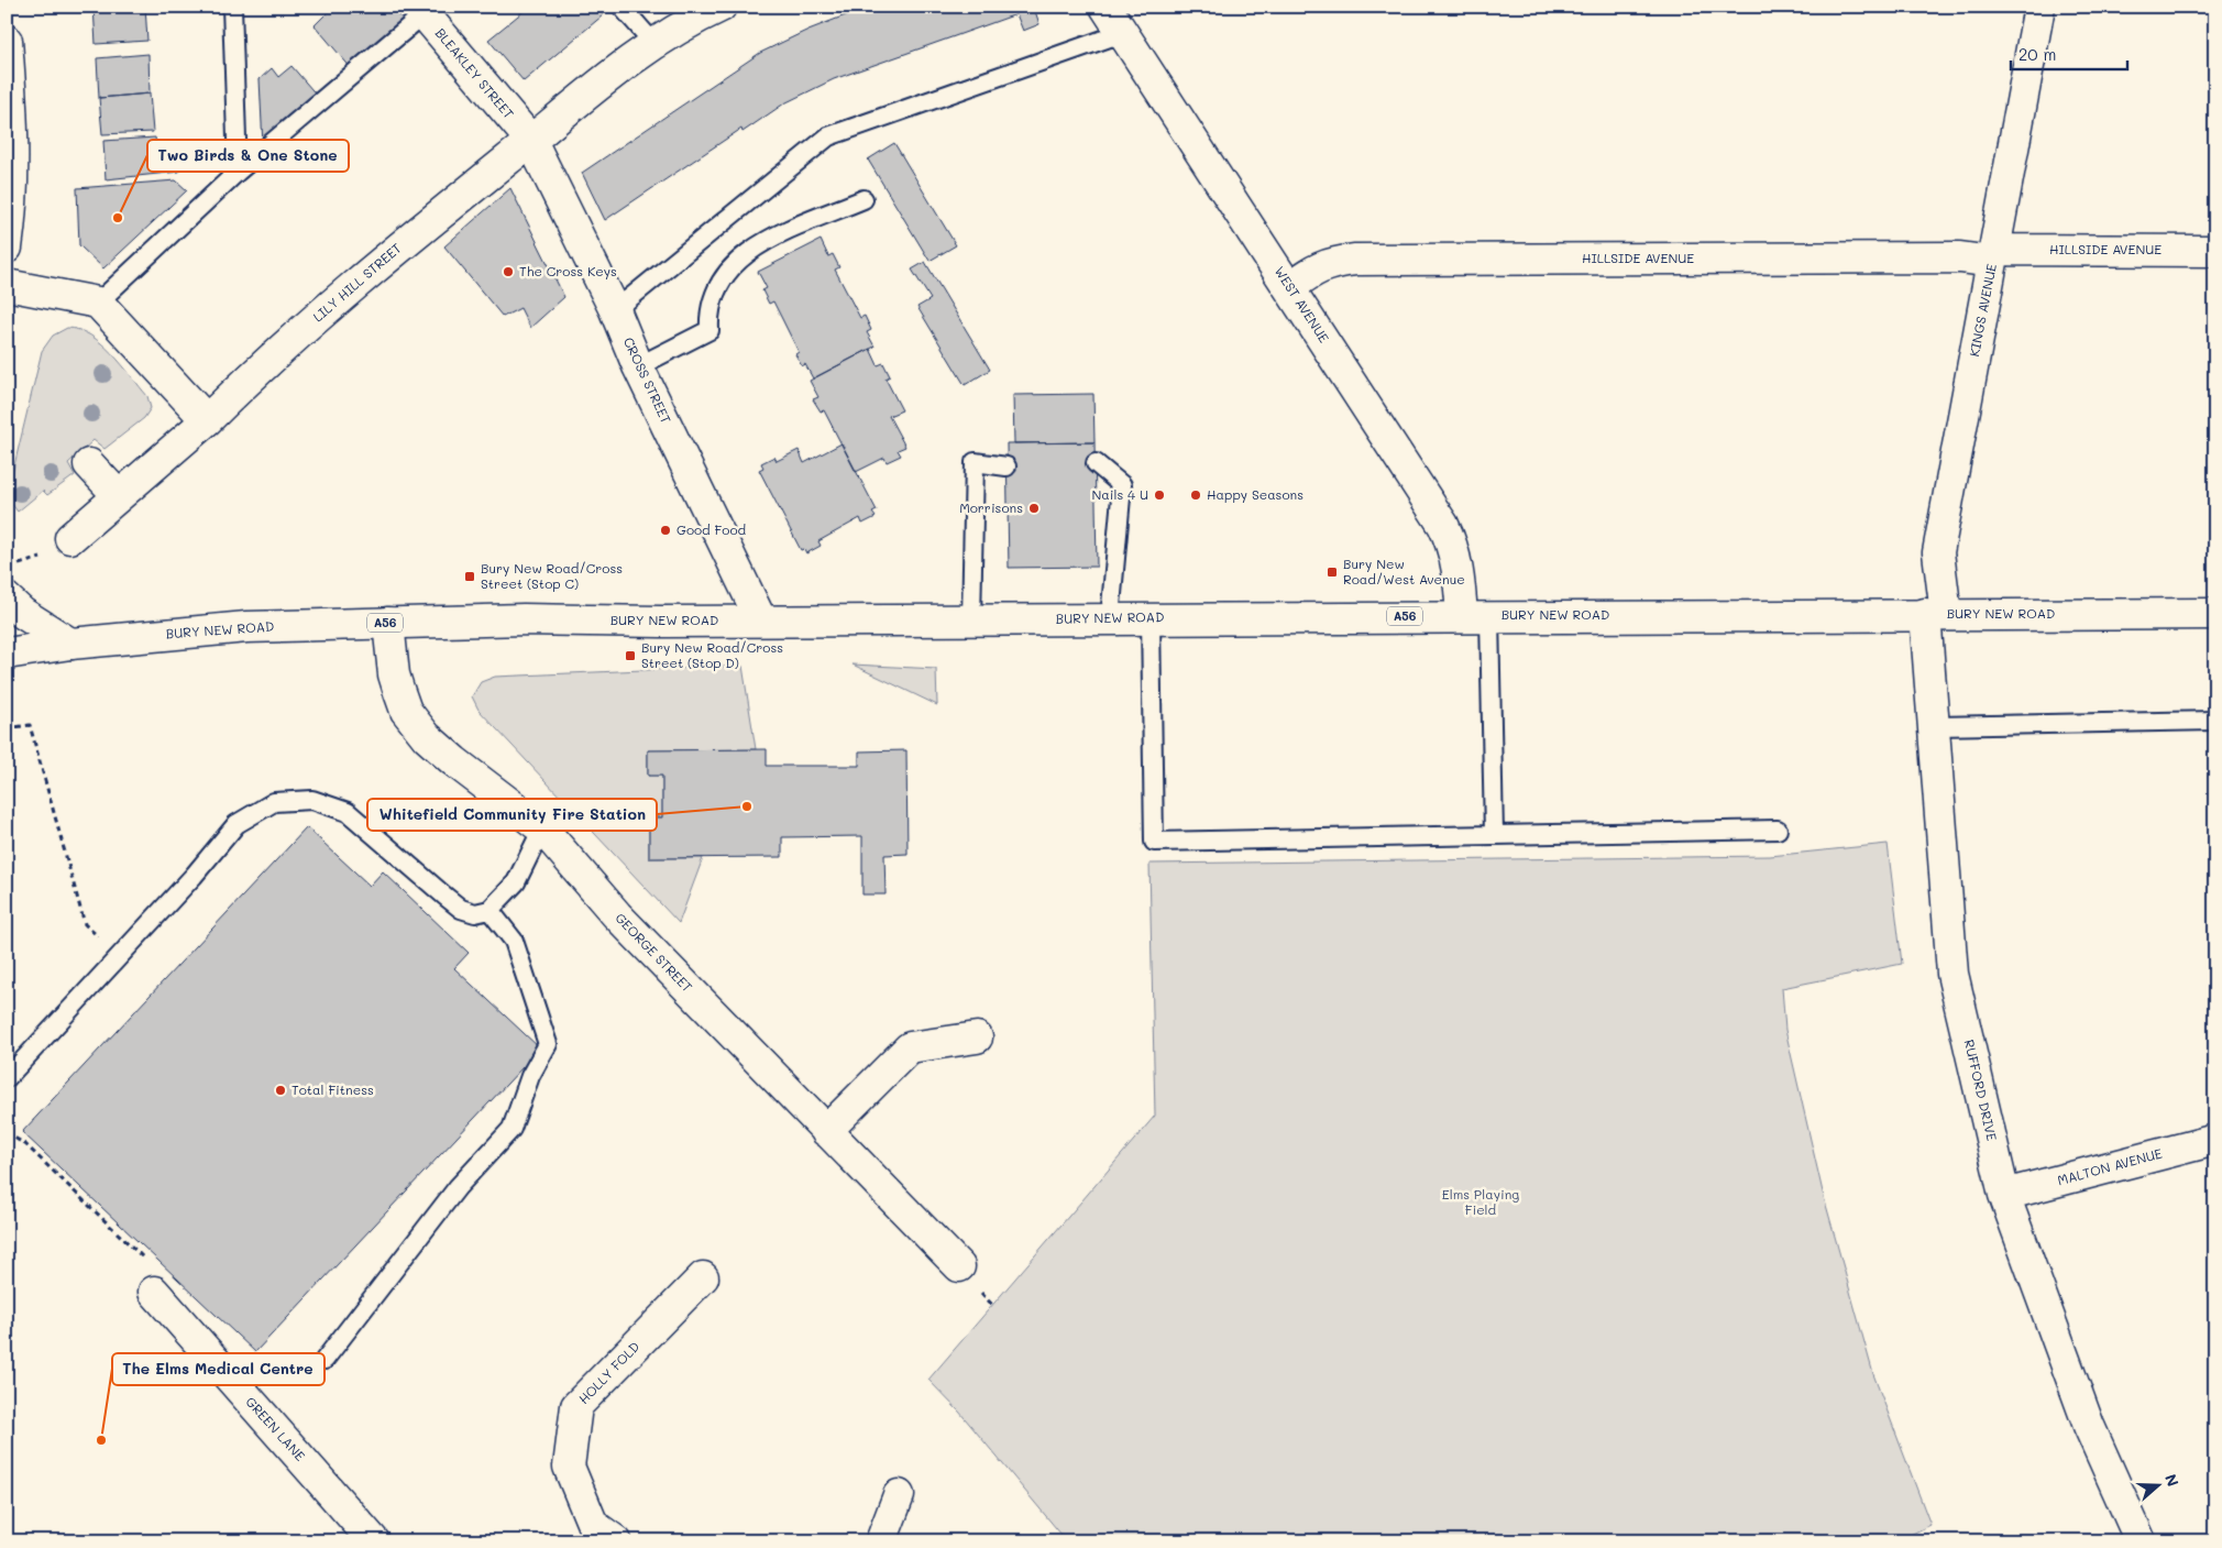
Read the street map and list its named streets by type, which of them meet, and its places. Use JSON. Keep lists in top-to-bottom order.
{
  "streets": {
    "main road": [
      "BLEAKLEY STREET",
      "HILLSIDE AVENUE",
      "LILY HILL STREET",
      "WEST AVENUE",
      "KINGS AVENUE",
      "CROSS STREET",
      "BURY NEW ROAD",
      "A56",
      "GEORGE STREET",
      "RUFFORD DRIVE",
      "MALTON AVENUE",
      "HOLLY FOLD",
      "GREEN LANE"
    ]
  },
  "crossings": [
    ["BLEAKLEY STREET", "LILY HILL STREET"],
    ["BLEAKLEY STREET", "CROSS STREET"],
    ["HILLSIDE AVENUE", "WEST AVENUE"],
    ["HILLSIDE AVENUE", "KINGS AVENUE"],
    ["LILY HILL STREET", "CROSS STREET"],
    ["WEST AVENUE", "BURY NEW ROAD"],
    ["KINGS AVENUE", "BURY NEW ROAD"],
    ["KINGS AVENUE", "RUFFORD DRIVE"],
    ["CROSS STREET", "BURY NEW ROAD"],
    ["BURY NEW ROAD", "GEORGE STREET"],
    ["BURY NEW ROAD", "RUFFORD DRIVE"],
    ["RUFFORD DRIVE", "MALTON AVENUE"]
  ],
  "parks": ["Elms Playing Field"],
  "places": {
    "other": [
      "Two Birds & One Stone",
      "The Cross Keys",
      "Nails 4 U",
      "Happy Seasons",
      "Morrisons",
      "Good Food",
      "Whitefield Community Fire Station",
      "Total Fitness",
      "The Elms Medical Centre"
    ],
    "transit": ["Bury New Road/West Avenue", "Bury New Road/Cross Street (Stop C)", "Bury New Road/Cross Street (Stop D)"]
  },
  "scale_bar": "20 m",
  "north": "right"
}
